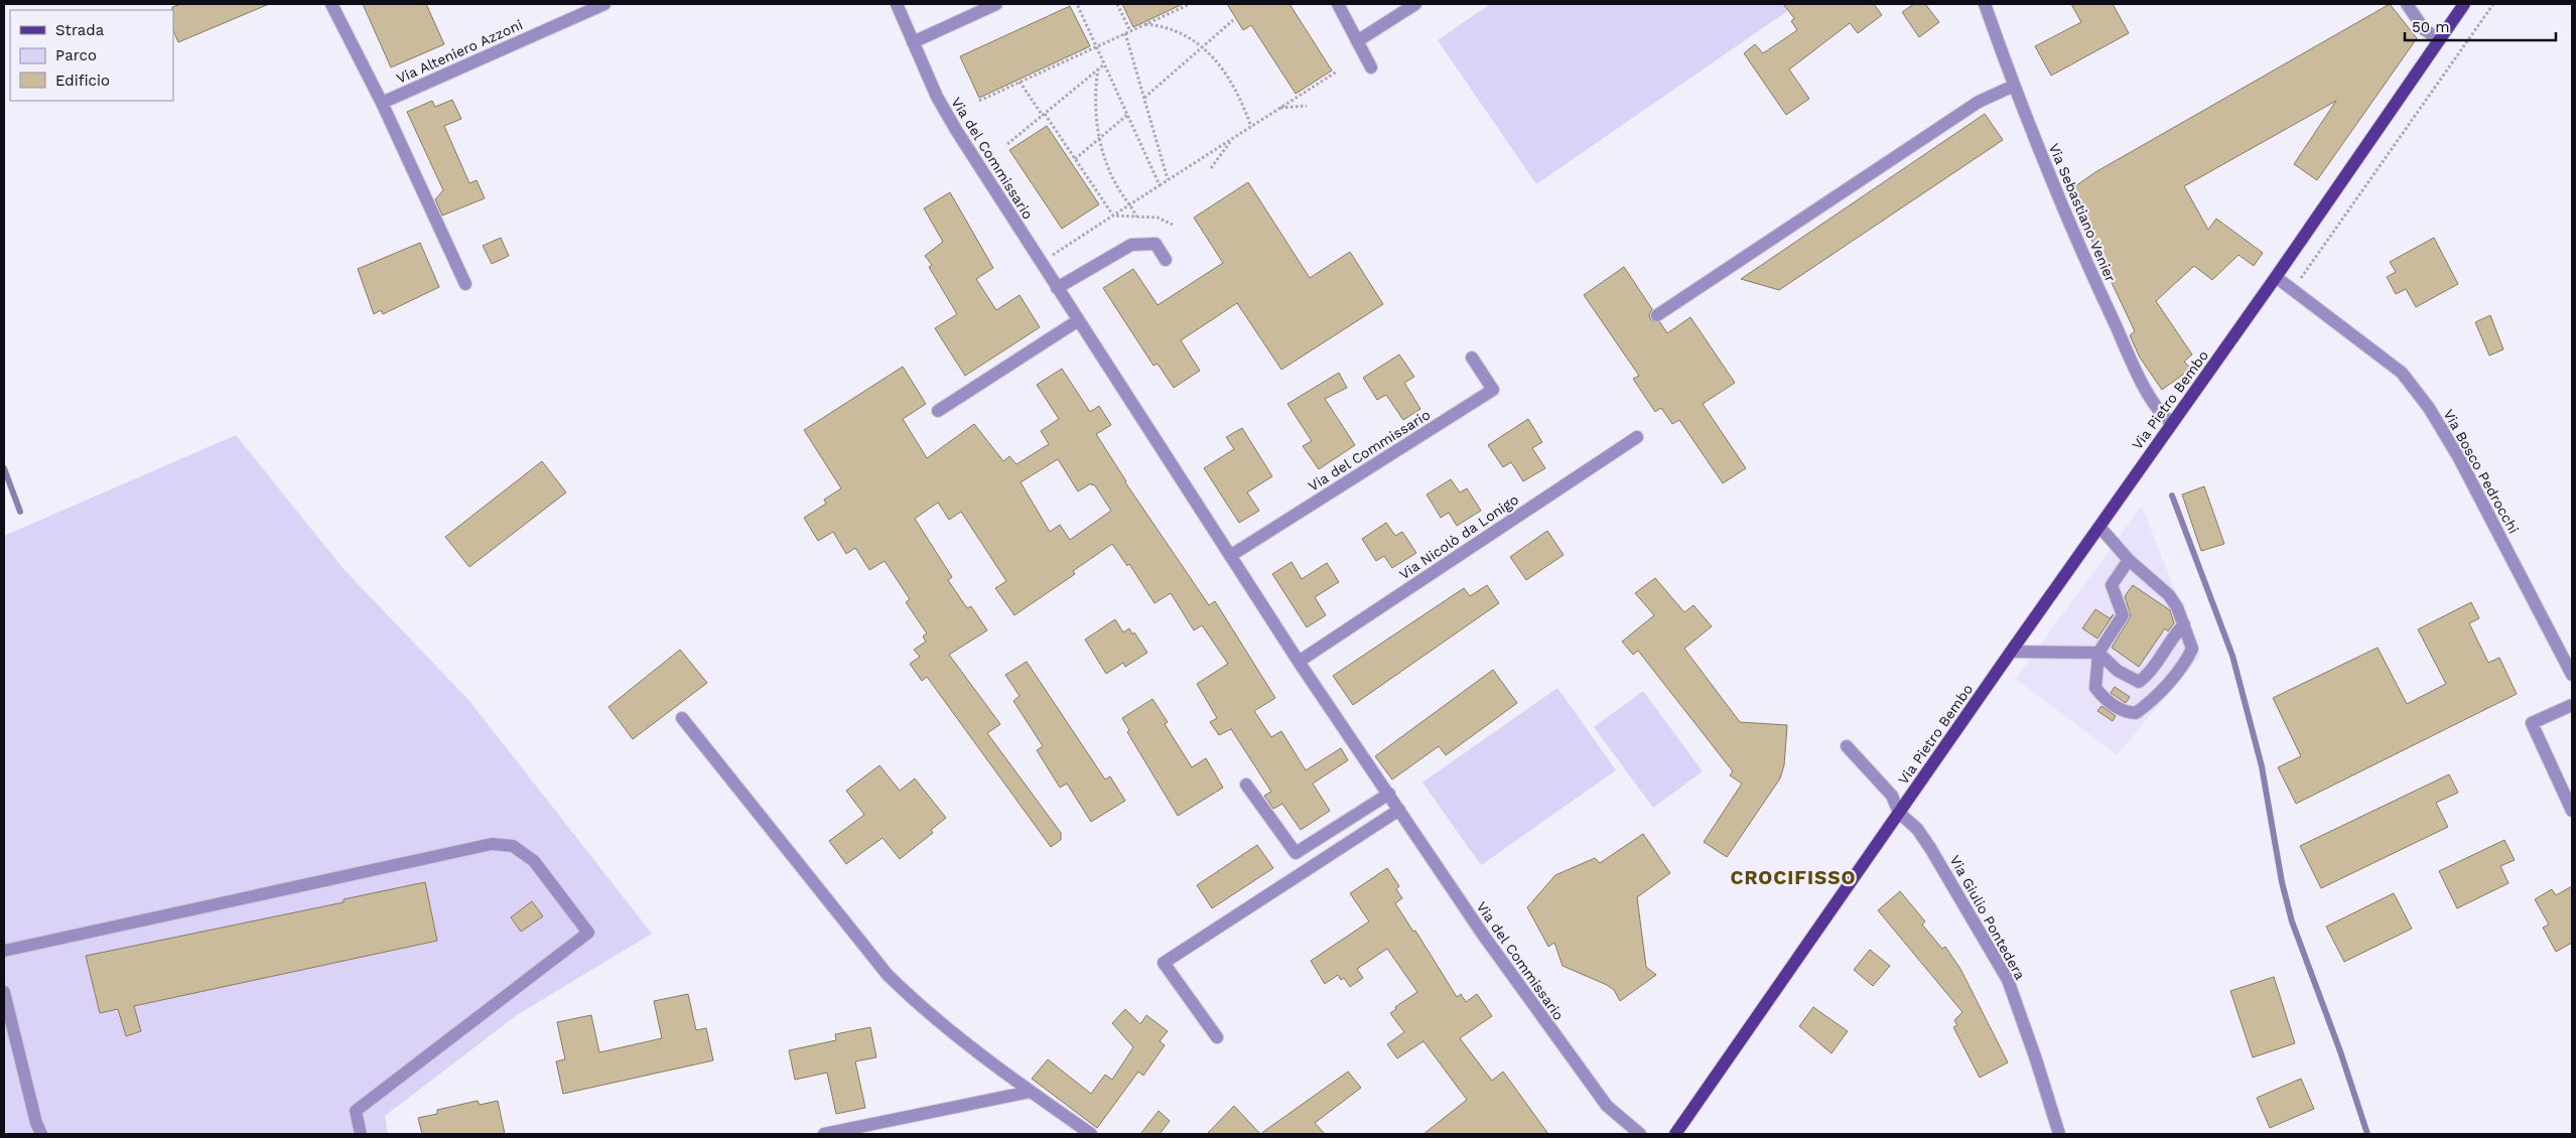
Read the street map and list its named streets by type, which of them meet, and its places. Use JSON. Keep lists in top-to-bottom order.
{
  "streets": {
    "main road": ["Via Pietro Bembo"],
    "street": [
      "Via Alteniero Azzoni",
      "Via del Commissario",
      "Via Sebastiano Venier",
      "Via Bosco Pedrocchi",
      "Via Nicolò da Lonigo",
      "Via Giulio Pontedera"
    ]
  },
  "crossings": [
    ["Via del Commissario", "Via Nicolò da Lonigo"],
    ["Via Sebastiano Venier", "Via Pietro Bembo"],
    ["Via Pietro Bembo", "Via Bosco Pedrocchi"],
    ["Via Pietro Bembo", "Via Giulio Pontedera"]
  ],
  "districts": ["CROCIFISSO"],
  "legend": ["Strada", "Parco", "Edificio"],
  "scale_bar": "50 m"
}
